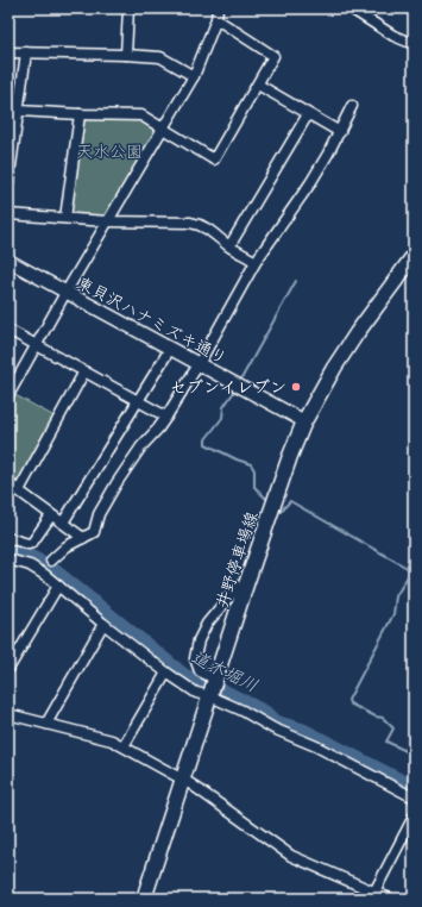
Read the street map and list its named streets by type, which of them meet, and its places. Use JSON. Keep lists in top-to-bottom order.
{
  "streets": {
    "main road": ["井野停車場線"],
    "street": ["東貝沢ハナミズキ通り"]
  },
  "crossings": [
    ["東貝沢ハナミズキ通り", "井野停車場線"]
  ],
  "water": ["道木堀川"],
  "parks": ["天水公園"],
  "places": ["セブンイレブン"]
}
